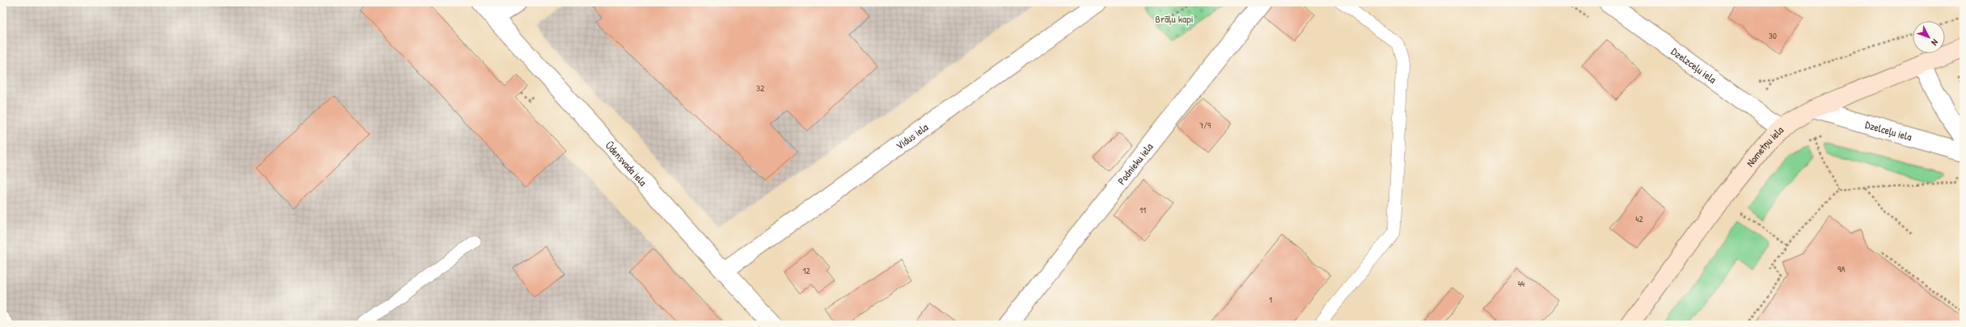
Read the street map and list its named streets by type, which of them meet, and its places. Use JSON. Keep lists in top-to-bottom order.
{
  "streets": {
    "street": [
      "Dzelzceļu iela",
      "Dzelceļu iela",
      "Vidus iela",
      "Nometņu iela",
      "Ūdensvada iela",
      "Podnieku iela"
    ]
  },
  "crossings": [
    ["Dzelzceļu iela", "Nometņu iela"],
    ["Dzelceļu iela", "Nometņu iela"],
    ["Vidus iela", "Ūdensvada iela"]
  ],
  "parks": ["Brāļu kapi"],
  "house_numbers": [
    "30",
    "32",
    "7/9",
    "11",
    "42",
    "9A",
    "12",
    "44",
    "1"
  ],
  "north": "bottom right"
}
